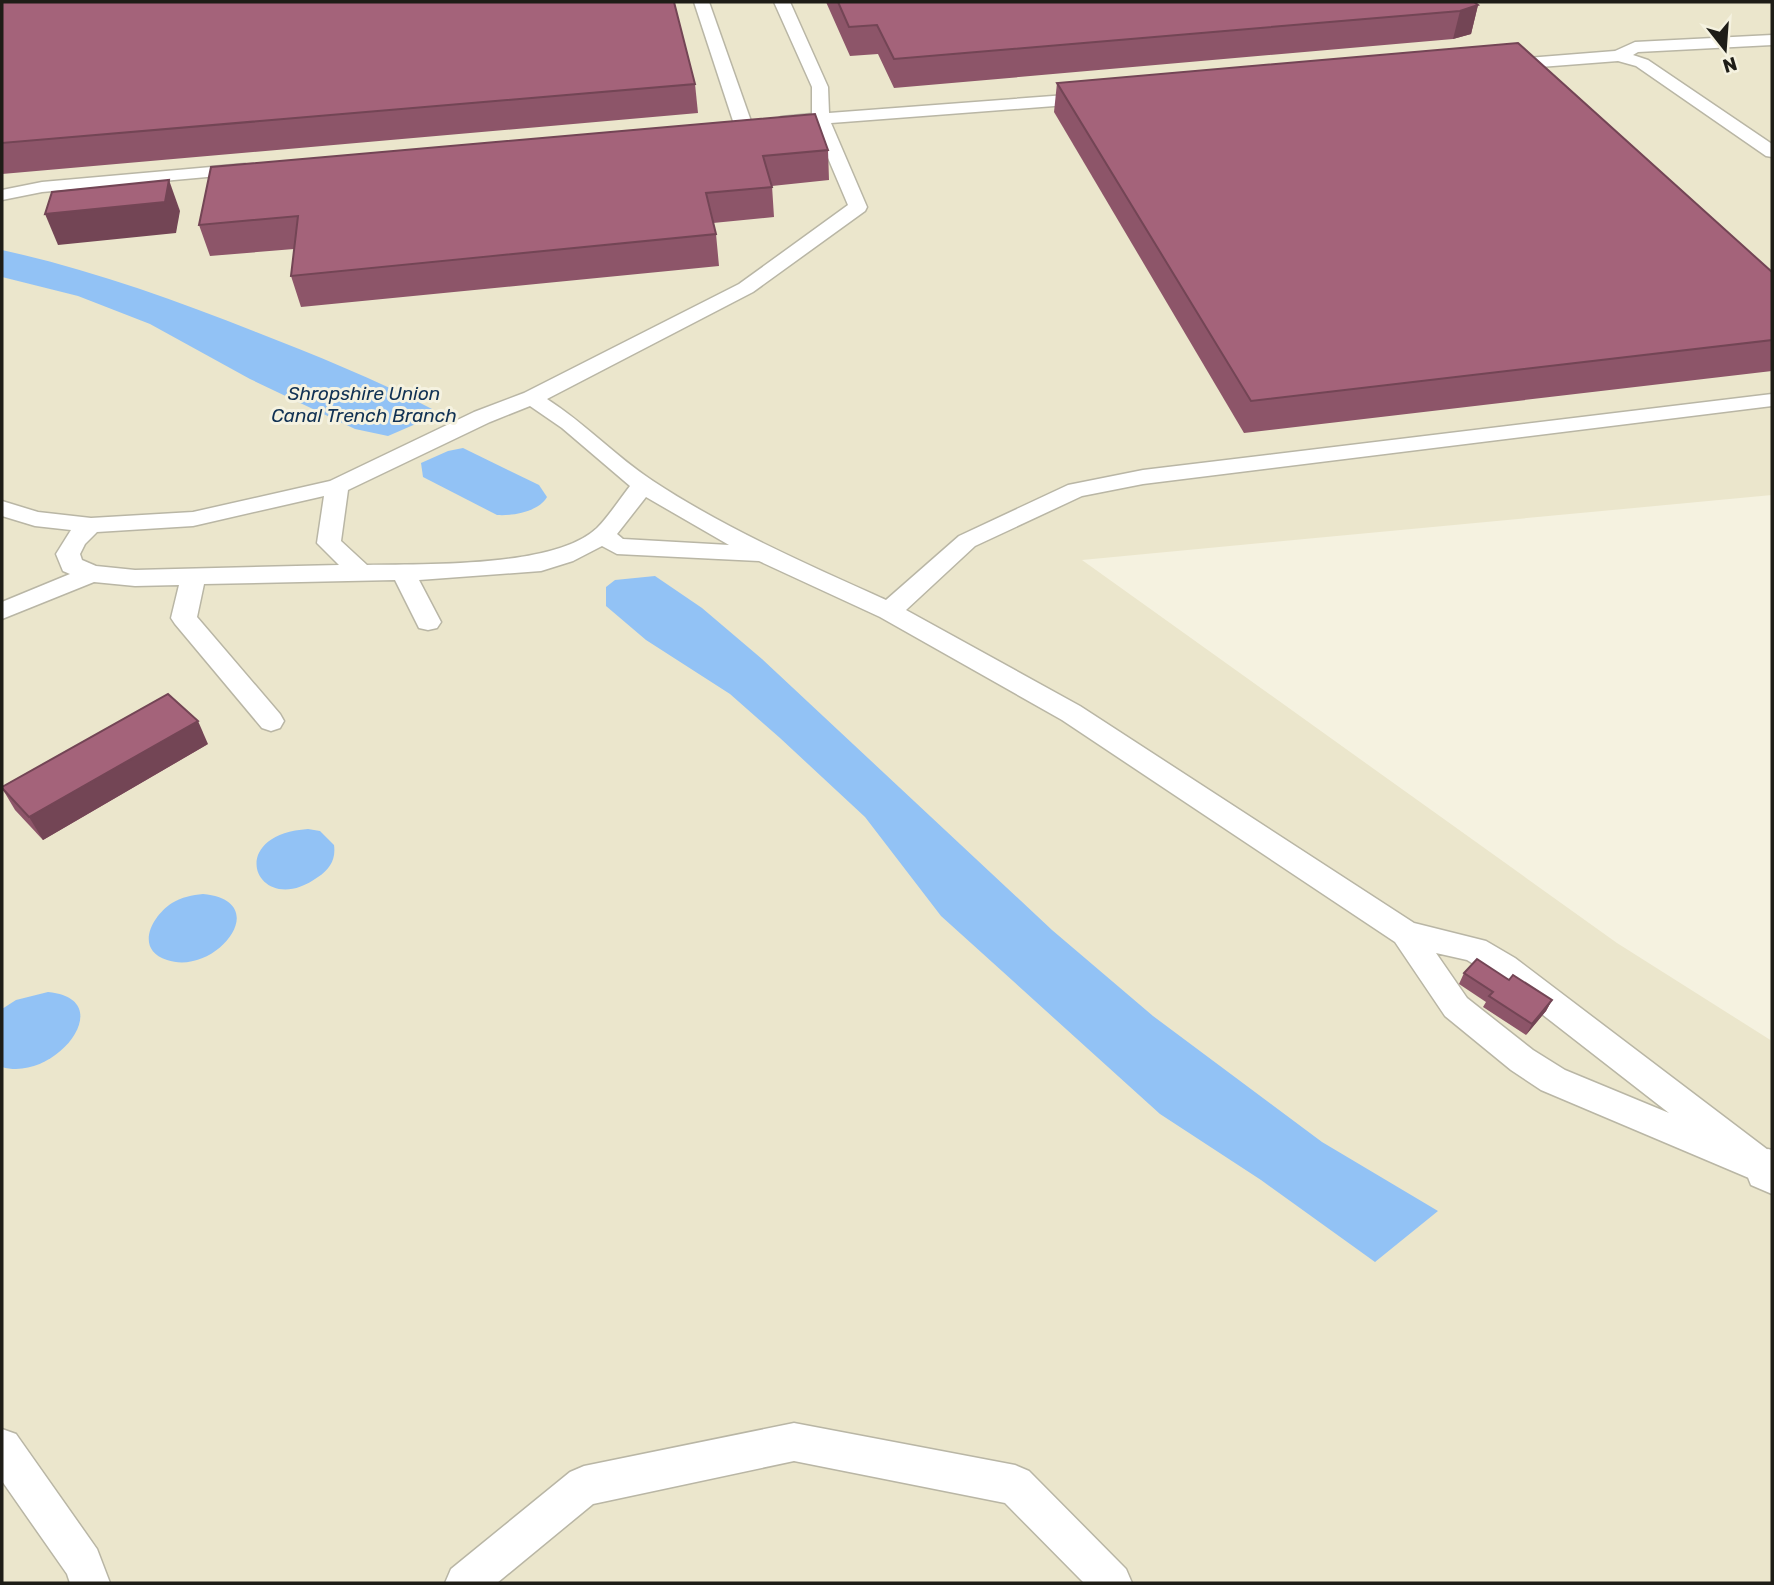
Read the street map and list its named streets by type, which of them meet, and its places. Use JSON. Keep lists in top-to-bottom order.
{
  "water": ["Shropshire Union Canal Trench Branch"],
  "north": "bottom"
}
